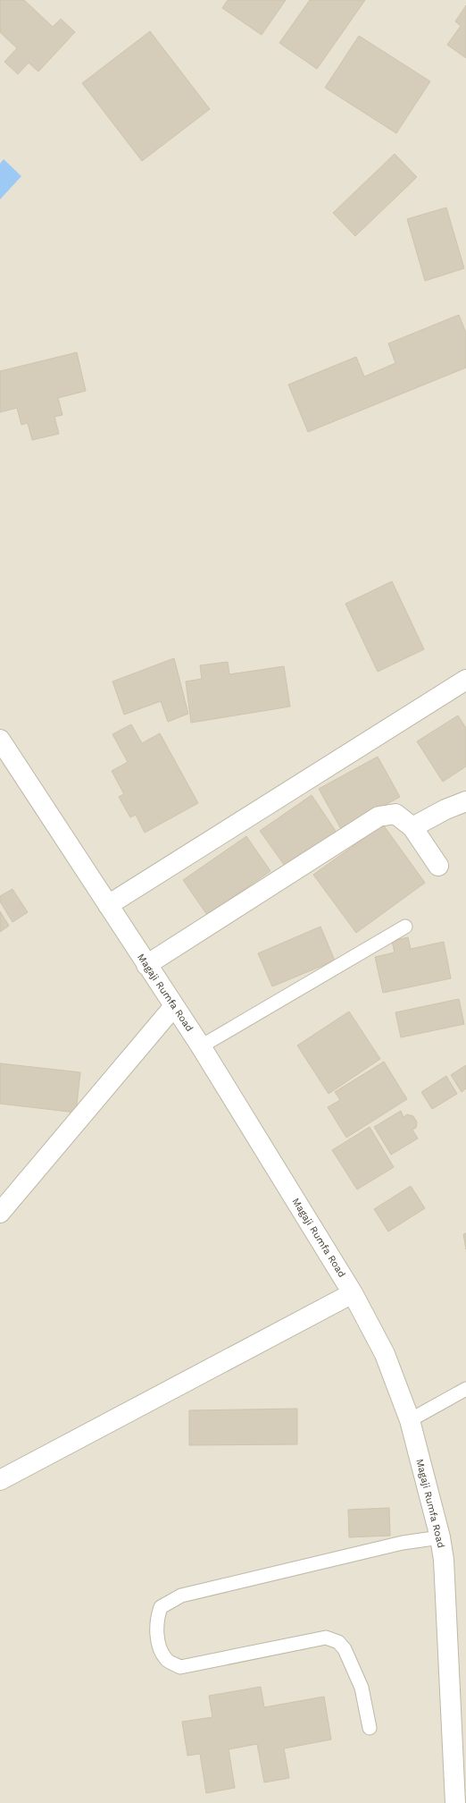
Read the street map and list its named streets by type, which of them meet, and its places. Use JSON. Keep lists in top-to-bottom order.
{
  "streets": {
    "street": ["Magaji Rumfa Road"]
  }
}
